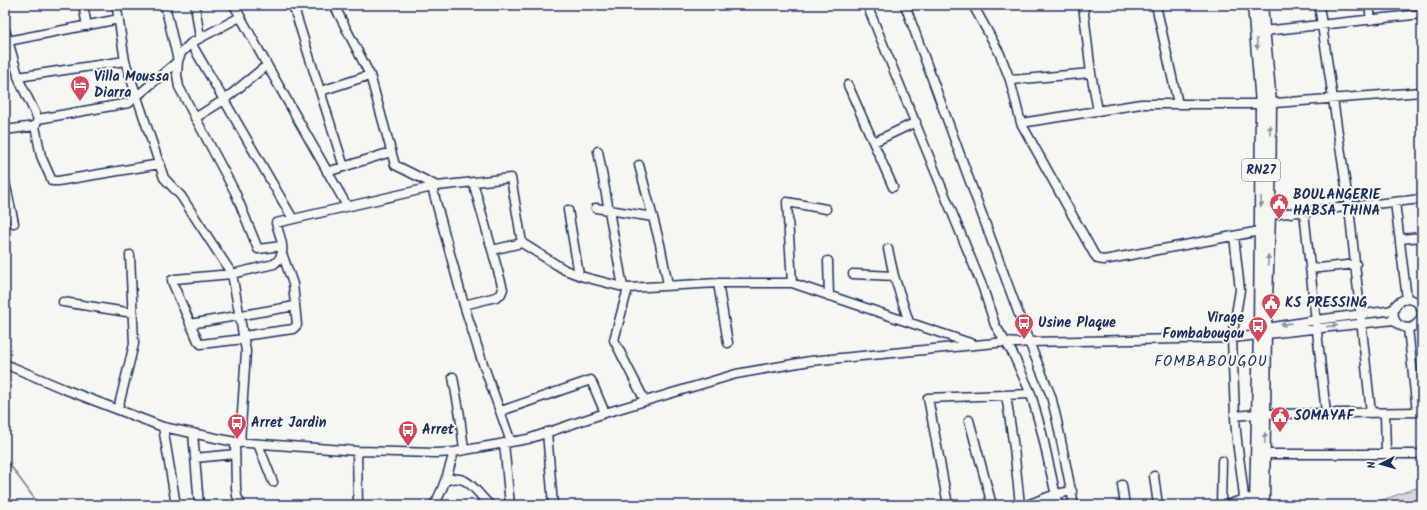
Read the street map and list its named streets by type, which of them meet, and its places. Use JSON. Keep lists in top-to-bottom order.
{
  "streets": {
    "main road": ["RN27"]
  },
  "districts": ["FOMBABOUGOU"],
  "places": {
    "hotel": ["Villa Moussa Diarra"],
    "public building": ["BOULANGERIE HABSA THINA", "KS PRESSING", "SOMAYAF"],
    "bus stop": [
      "Usine Plaque",
      "Virage Fombabougou",
      "Arret Jardin",
      "Arret"
    ]
  },
  "north": "left"
}
